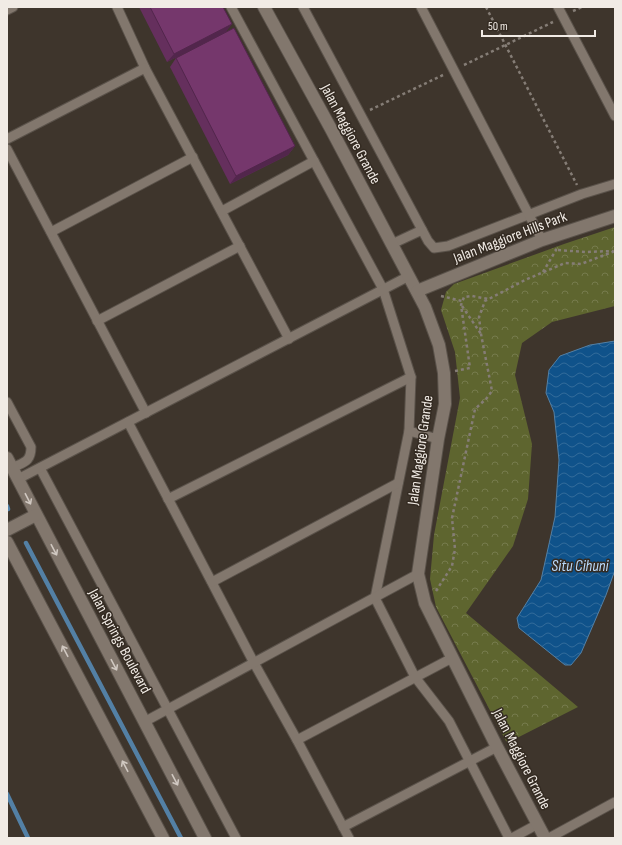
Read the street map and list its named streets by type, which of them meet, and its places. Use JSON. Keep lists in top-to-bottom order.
{
  "streets": {
    "street": ["Jalan Maggiore Grande", "Jalan Maggiore Hills Park", "Jalan Springs Boulevard"]
  },
  "crossings": [
    ["Jalan Maggiore Grande", "Jalan Maggiore Hills Park"]
  ],
  "water": ["Situ Cihuni"],
  "scale_bar": "50 m"
}
